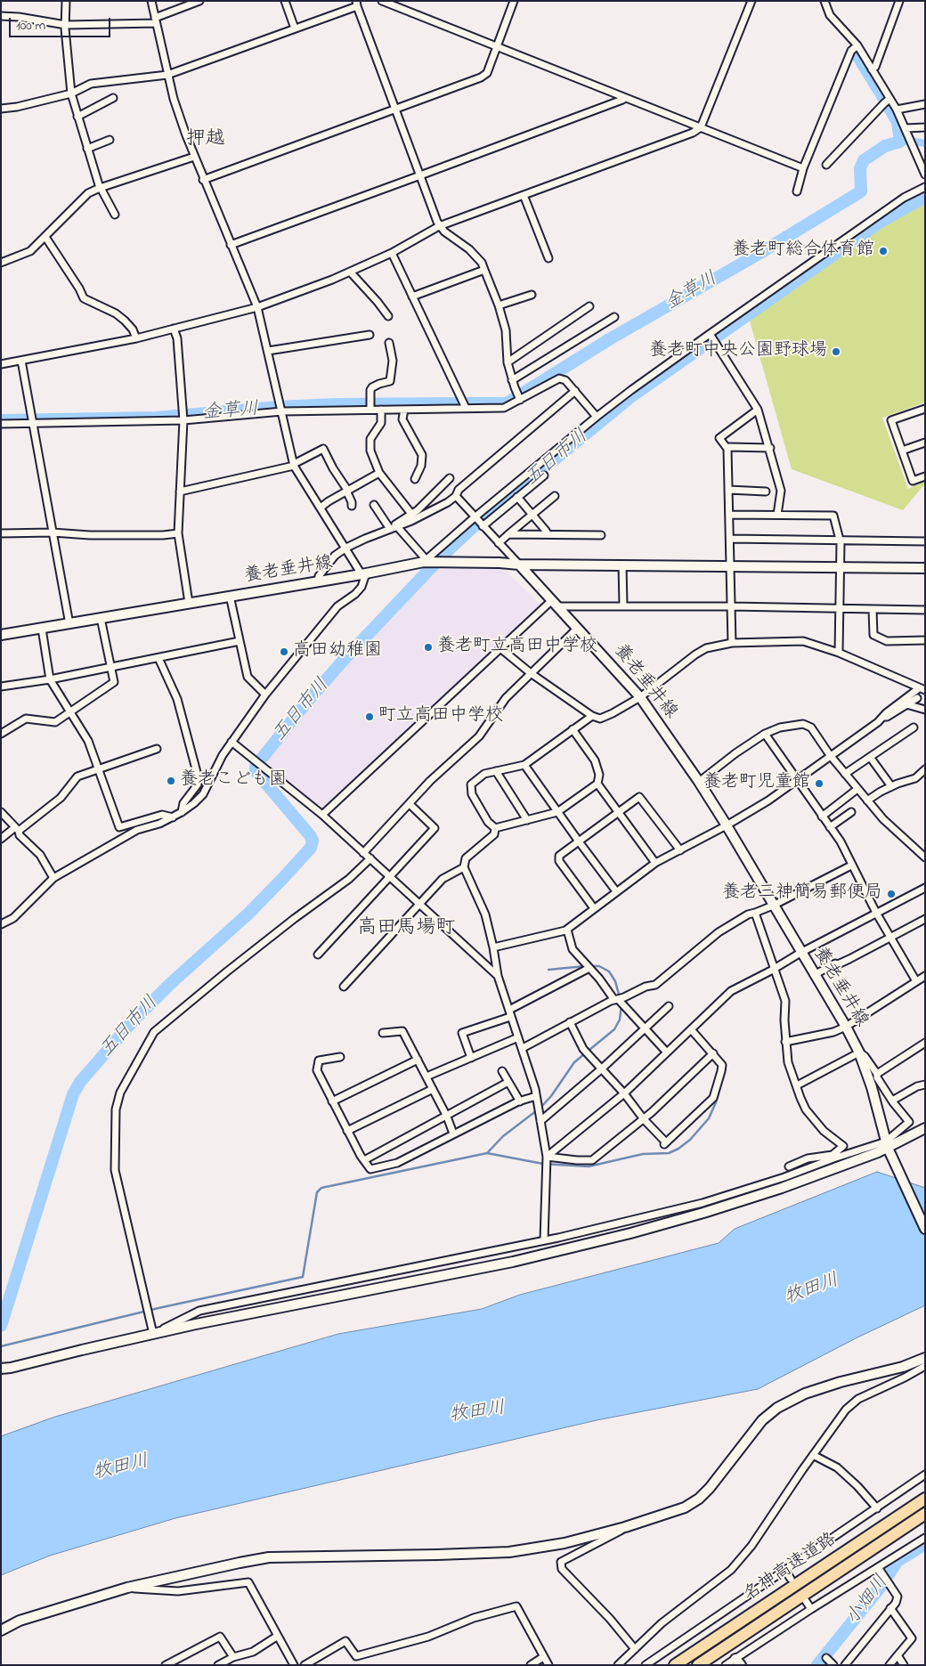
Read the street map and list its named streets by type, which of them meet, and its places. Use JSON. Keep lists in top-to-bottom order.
{
  "streets": {
    "highway": ["名神高速道路"],
    "street": ["養老垂井線"]
  },
  "districts": ["押越", "高田馬場町"],
  "water": [
    "金草川",
    "五日市川",
    "牧田川",
    "小畑川"
  ],
  "places": [
    "養老町総合体育館",
    "養老町中央公園野球場",
    "養老町立高田中学校",
    "高田幼稚園",
    "町立高田中学校",
    "養老こども園",
    "養老町児童館",
    "養老三神簡易郵便局"
  ],
  "scale_bar": "100 m"
}
